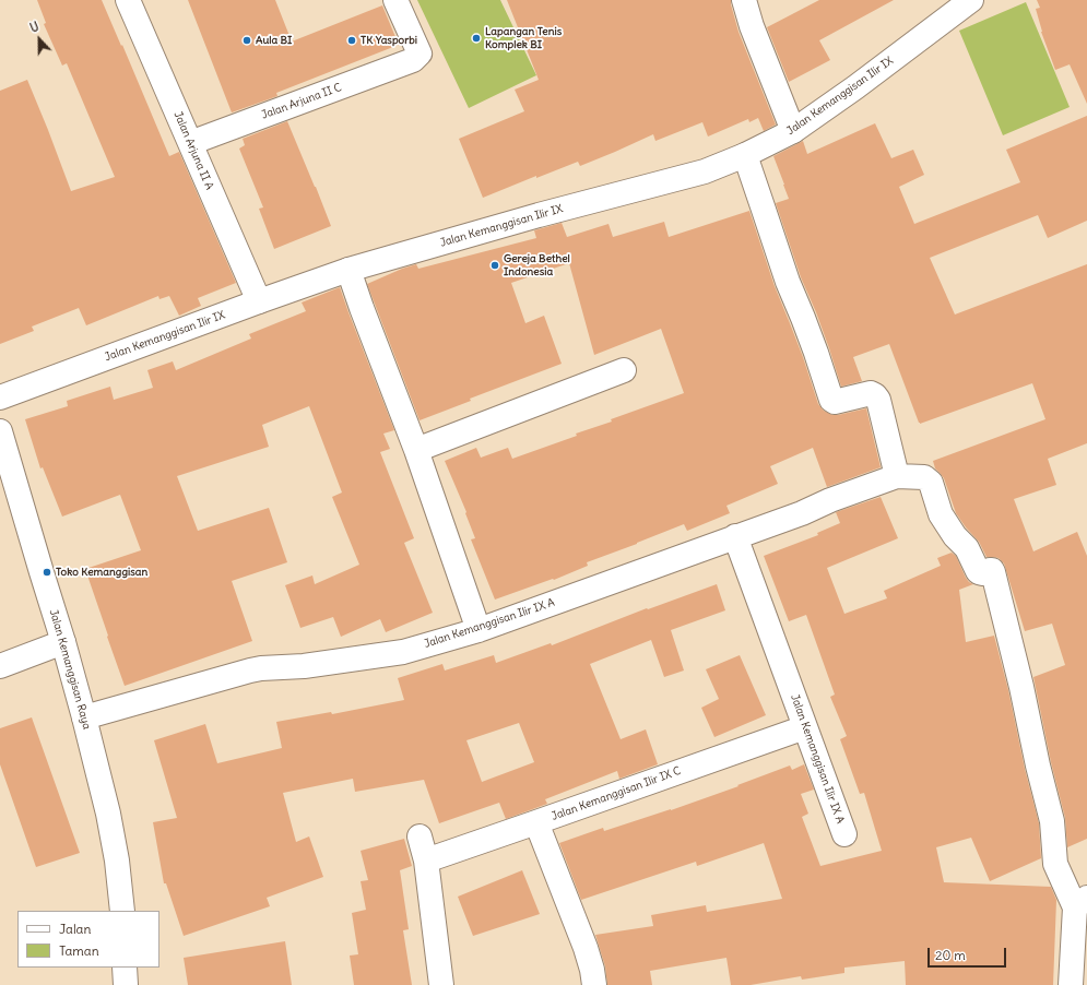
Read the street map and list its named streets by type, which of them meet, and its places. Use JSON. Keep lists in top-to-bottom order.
{
  "streets": {
    "street": [
      "Jalan Kemanggisan Ilir IX",
      "Jalan Arjuna II C",
      "Jalan Arjuna II A",
      "Jalan Kemanggisan Ilir IX A",
      "Jalan Kemanggisan Raya",
      "Jalan Kemanggisan Ilir IX C"
    ]
  },
  "crossings": [
    ["Jalan Kemanggisan Ilir IX", "Jalan Arjuna II A"],
    ["Jalan Arjuna II C", "Jalan Arjuna II A"],
    ["Jalan Kemanggisan Ilir IX A", "Jalan Kemanggisan Raya"],
    ["Jalan Kemanggisan Ilir IX A", "Jalan Kemanggisan Ilir IX C"]
  ],
  "places": [
    "Lapangan Tenis Komplek BI",
    "Aula BI",
    "TK Yasporbi",
    "Gereja Bethel Indonesia",
    "Toko Kemanggisan"
  ],
  "legend": ["Jalan", "Taman"],
  "scale_bar": "20 m",
  "north": "top"
}
